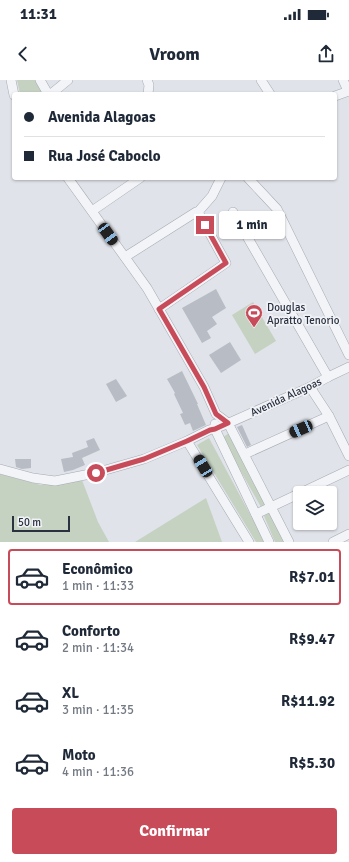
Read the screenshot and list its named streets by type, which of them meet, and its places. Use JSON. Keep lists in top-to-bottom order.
{
  "streets": {
    "street": ["Avenida Alagoas"]
  },
  "places": {
    "sports": ["Douglas Apratto Tenorio"]
  },
  "scale_bar": "50 m",
  "page": {
    "status": "11:31",
    "header": "Vroom",
    "banner": ["Avenida Alagoas", "Rua José Caboclo"],
    "bubble": "1 min",
    "scale": "50 m",
    "list": [
      {
        "name": "Econômico",
        "note": "1 min · 11:33",
        "value": "R$7.01"
      },
      {
        "name": "Conforto",
        "note": "2 min · 11:34",
        "value": "R$9.47"
      },
      {
        "name": "XL",
        "note": "3 min · 11:35",
        "value": "R$11.92"
      },
      {
        "name": "Moto",
        "note": "4 min · 11:36",
        "value": "R$5.30"
      }
    ],
    "buttons": "Confirmar"
  }
}
